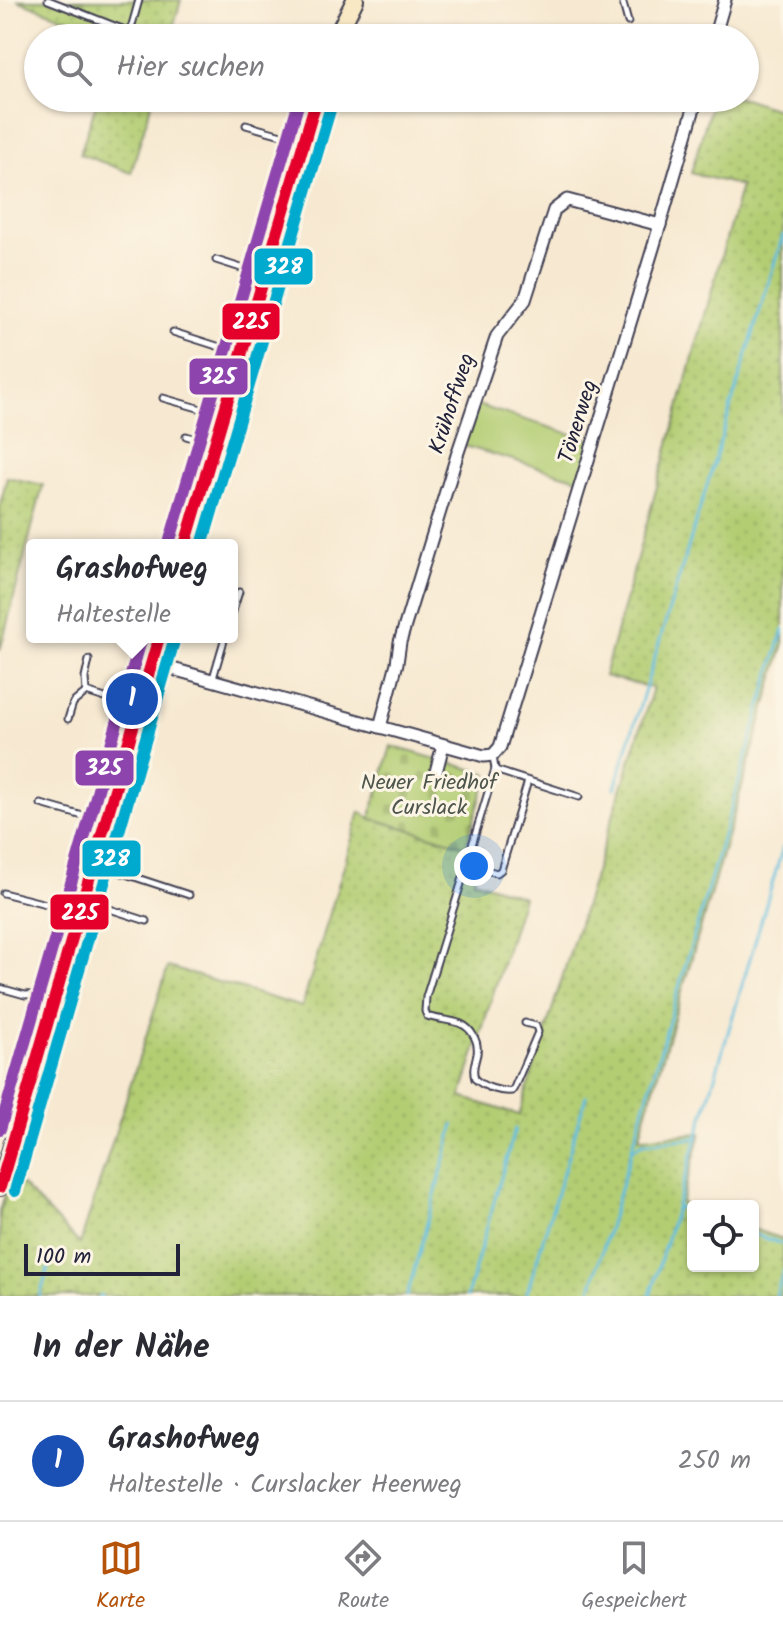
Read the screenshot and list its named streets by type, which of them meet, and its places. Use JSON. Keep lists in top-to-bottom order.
{
  "streets": {
    "street": ["Krühoffweg", "Tönerweg"]
  },
  "crossings": [
    ["Krühoffweg", "Tönerweg"]
  ],
  "parks": ["Neuer Friedhof Curslack"],
  "lines": ["transit line 225", "transit line 328", "transit line 325"],
  "scale_bar": "100 m",
  "page": {
    "search": "Hier suchen",
    "popup": ["Grashofweg", "Haltestelle"],
    "pins": "1",
    "scale": "100 m",
    "heading": "In der Nähe",
    "list": [
      {
        "mark": "1",
        "name": "Grashofweg",
        "note": "Haltestelle · Curslacker Heerweg",
        "value": "250 m"
      }
    ],
    "nav": ["Karte", "Route", "Gespeichert"]
  }
}
